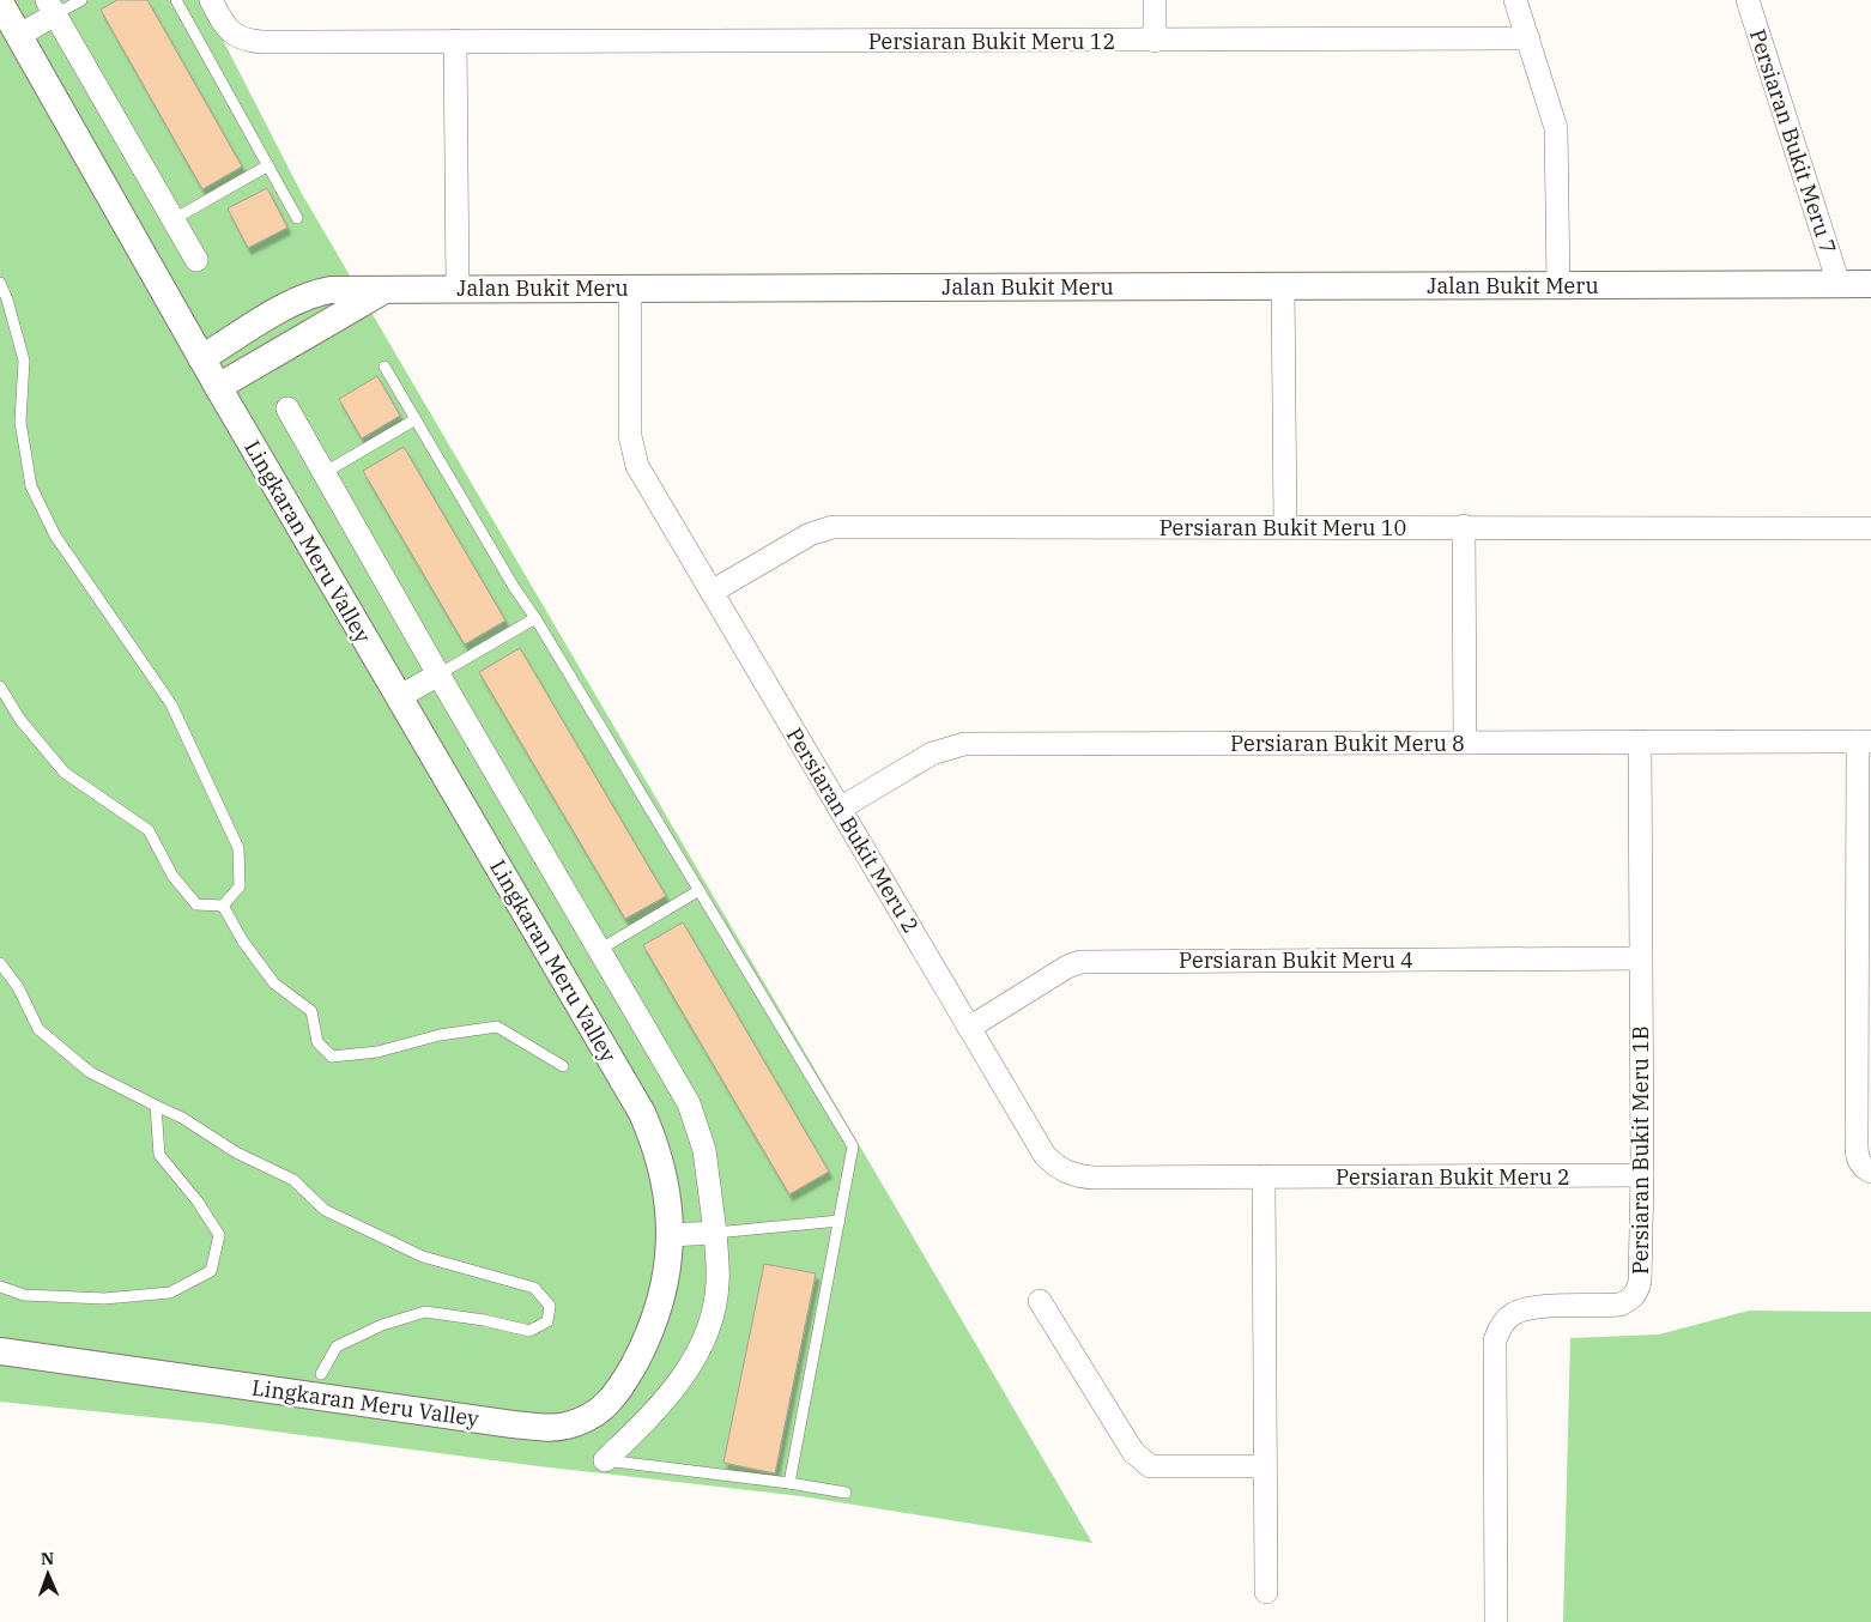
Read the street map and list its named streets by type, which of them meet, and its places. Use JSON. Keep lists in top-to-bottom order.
{
  "streets": {
    "street": [
      "Persiaran Bukit Meru 12",
      "Persiaran Bukit Meru 7",
      "Jalan Bukit Meru",
      "Persiaran Bukit Meru 10",
      "Lingkaran Meru Valley",
      "Persiaran Bukit Meru 8",
      "Persiaran Bukit Meru 2",
      "Persiaran Bukit Meru 4",
      "Persiaran Bukit Meru 1B"
    ]
  },
  "crossings": [
    ["Persiaran Bukit Meru 7", "Jalan Bukit Meru"],
    ["Jalan Bukit Meru", "Lingkaran Meru Valley"],
    ["Jalan Bukit Meru", "Persiaran Bukit Meru 2"],
    ["Persiaran Bukit Meru 10", "Persiaran Bukit Meru 2"],
    ["Persiaran Bukit Meru 8", "Persiaran Bukit Meru 2"],
    ["Persiaran Bukit Meru 8", "Persiaran Bukit Meru 1B"],
    ["Persiaran Bukit Meru 2", "Persiaran Bukit Meru 4"],
    ["Persiaran Bukit Meru 2", "Persiaran Bukit Meru 1B"],
    ["Persiaran Bukit Meru 4", "Persiaran Bukit Meru 1B"]
  ],
  "north": "top"
}
